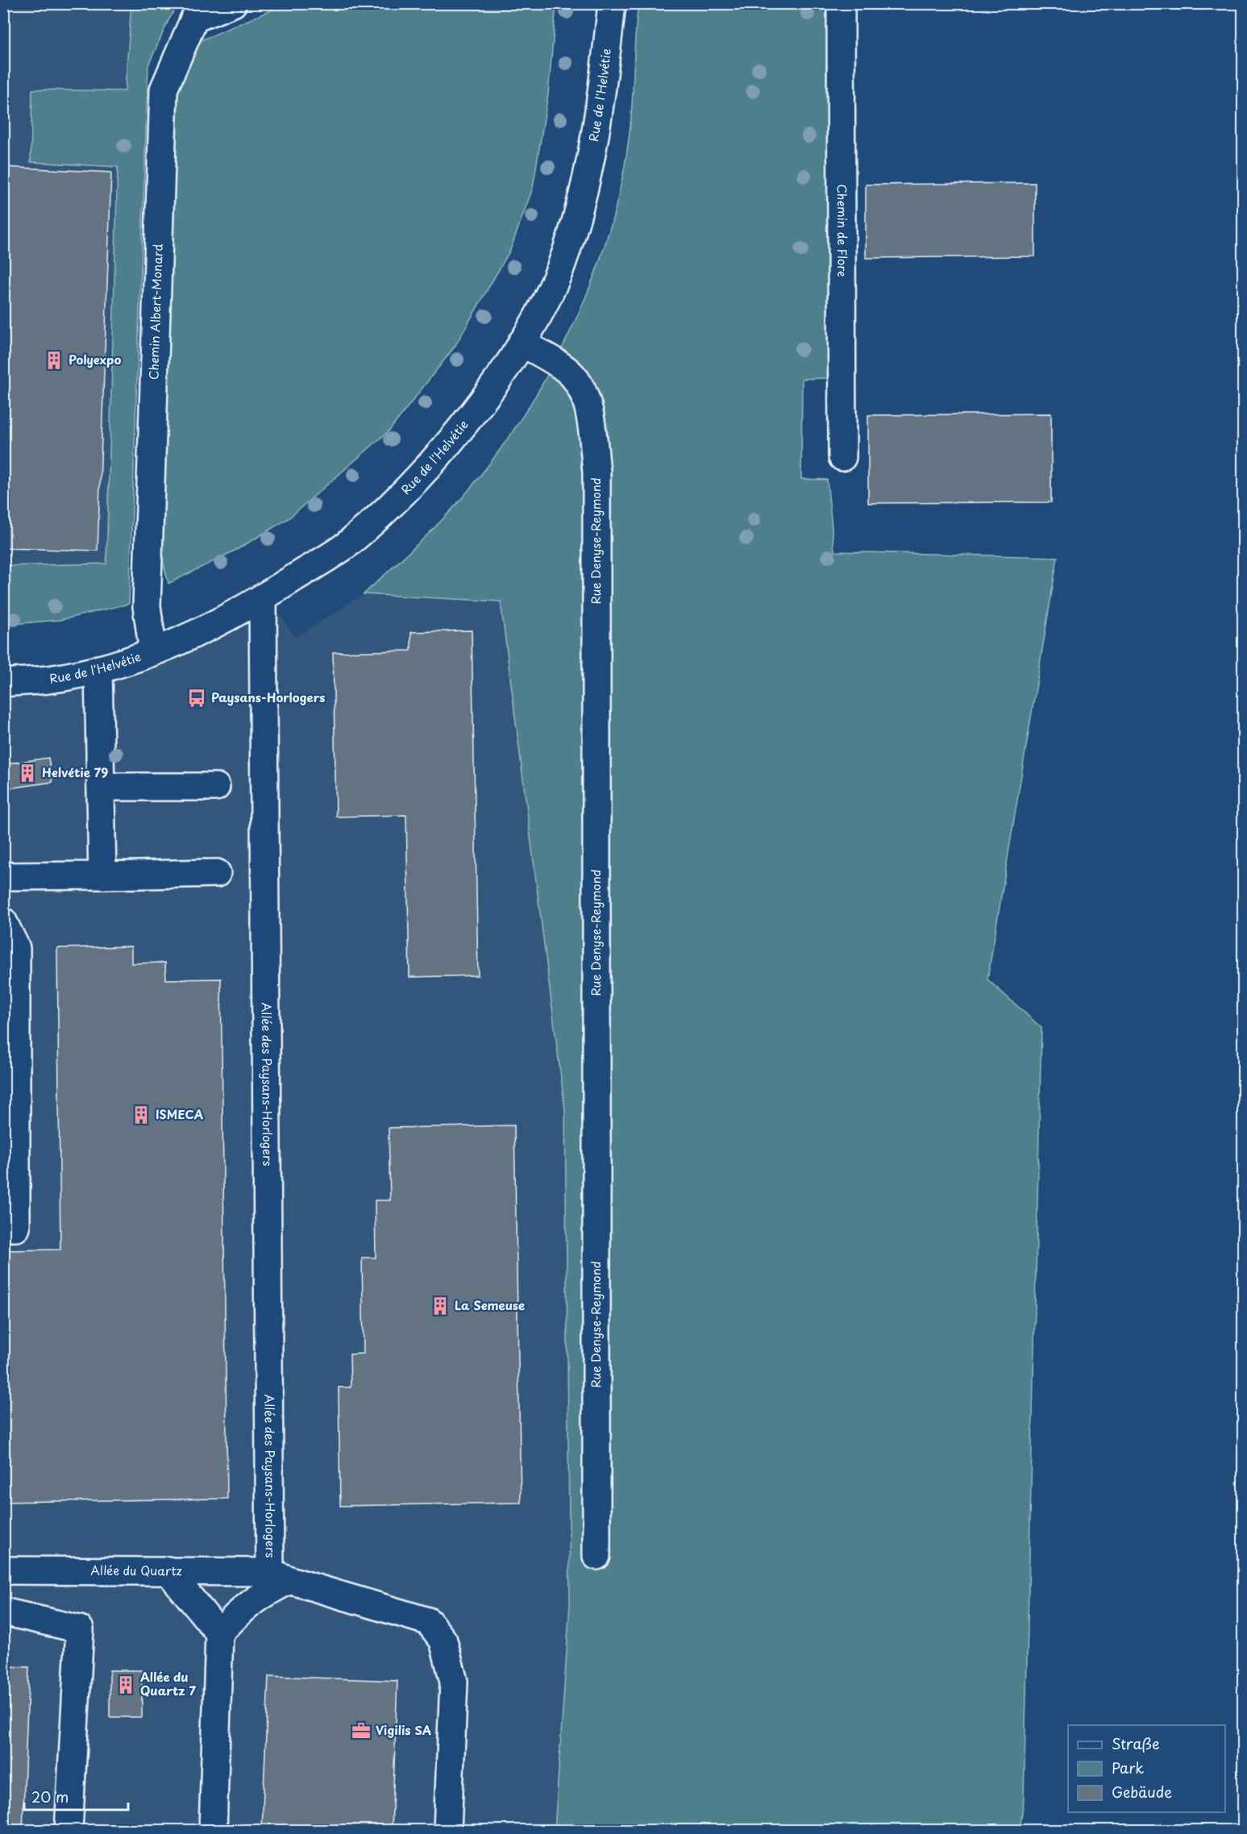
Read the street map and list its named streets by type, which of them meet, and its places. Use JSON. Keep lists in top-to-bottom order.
{
  "streets": {
    "street": [
      "Rue de l'Helvétie",
      "Chemin de Flore",
      "Chemin Albert-Monard",
      "Rue Denyse-Reymond",
      "Allée des Paysans-Horlogers",
      "Allée du Quartz"
    ]
  },
  "crossings": [
    ["Rue de l'Helvétie", "Chemin Albert-Monard"],
    ["Rue de l'Helvétie", "Rue Denyse-Reymond"],
    ["Rue de l'Helvétie", "Allée des Paysans-Horlogers"],
    ["Allée des Paysans-Horlogers", "Allée du Quartz"]
  ],
  "places": {
    "building": [
      "Polyexpo",
      "Helvétie 79",
      "ISMECA",
      "La Semeuse",
      "Allée du Quartz 7"
    ],
    "bus stop": ["Paysans-Horlogers"],
    "office": ["Vigilis SA"]
  },
  "legend": ["Straße", "Park", "Gebäude"],
  "scale_bar": "20 m"
}
